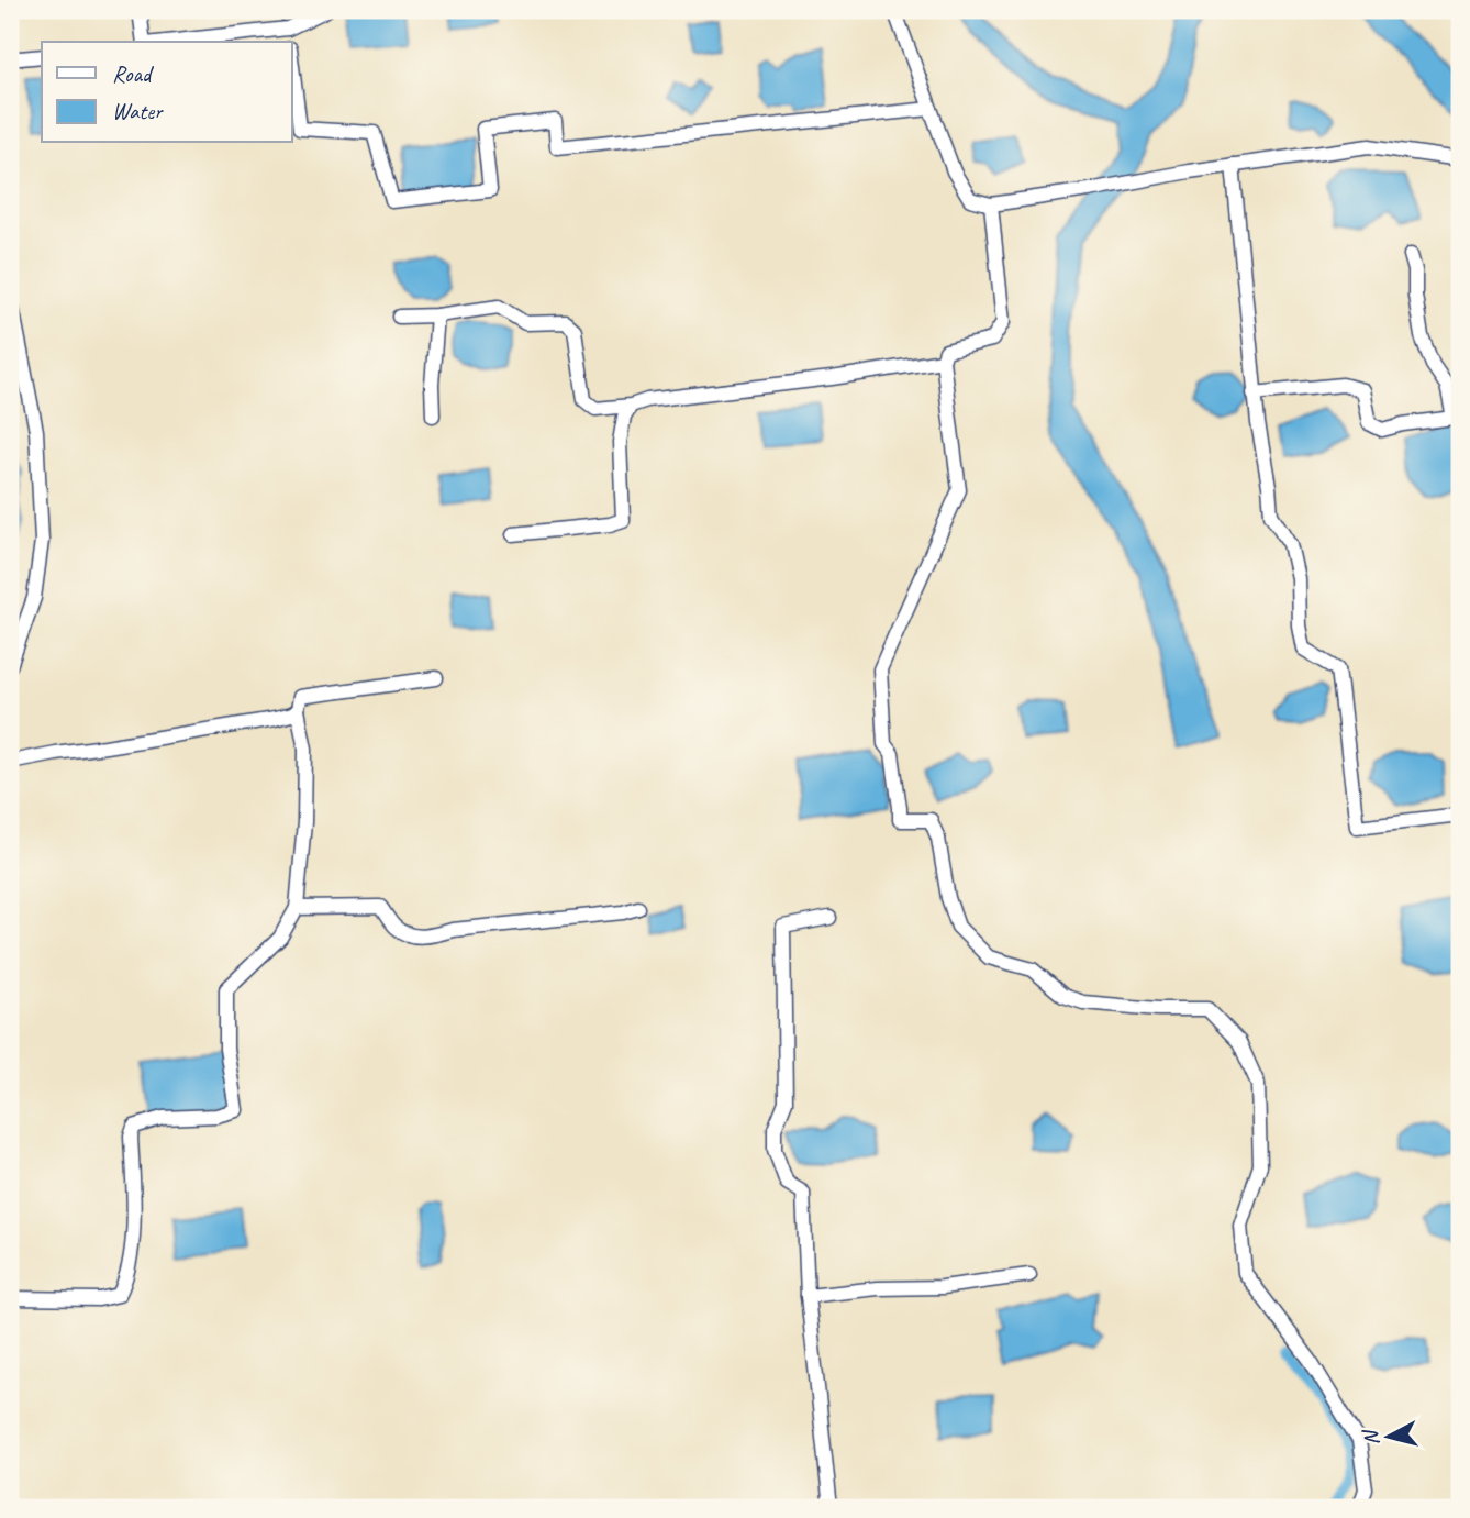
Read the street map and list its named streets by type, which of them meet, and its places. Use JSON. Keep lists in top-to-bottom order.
{
  "legend": ["Road", "Water"],
  "north": "left"
}
